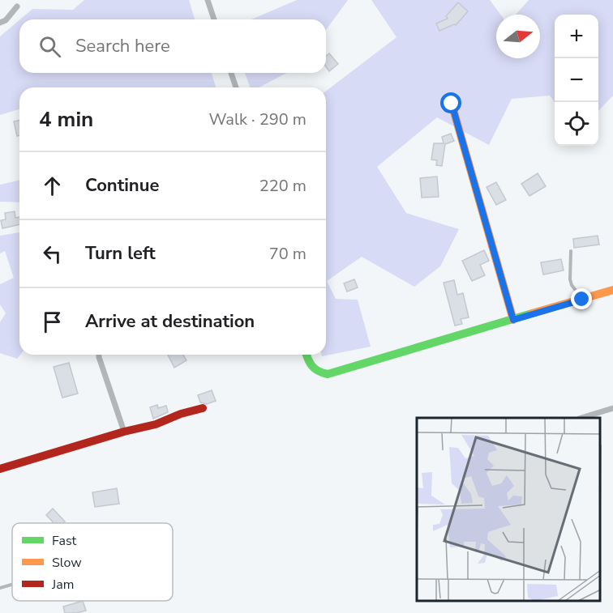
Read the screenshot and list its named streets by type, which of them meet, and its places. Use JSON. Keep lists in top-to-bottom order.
{
  "legend": ["Fast", "Slow", "Jam"],
  "north": "right",
  "page": {
    "map_buttons": ["+", "−"],
    "search": "Search here",
    "heading": ["4 min", "Walk · 290 m"],
    "list": [
      ["Continue", "220 m"],
      ["Turn left", "70 m"],
      "Arrive at destination"
    ]
  }
}
